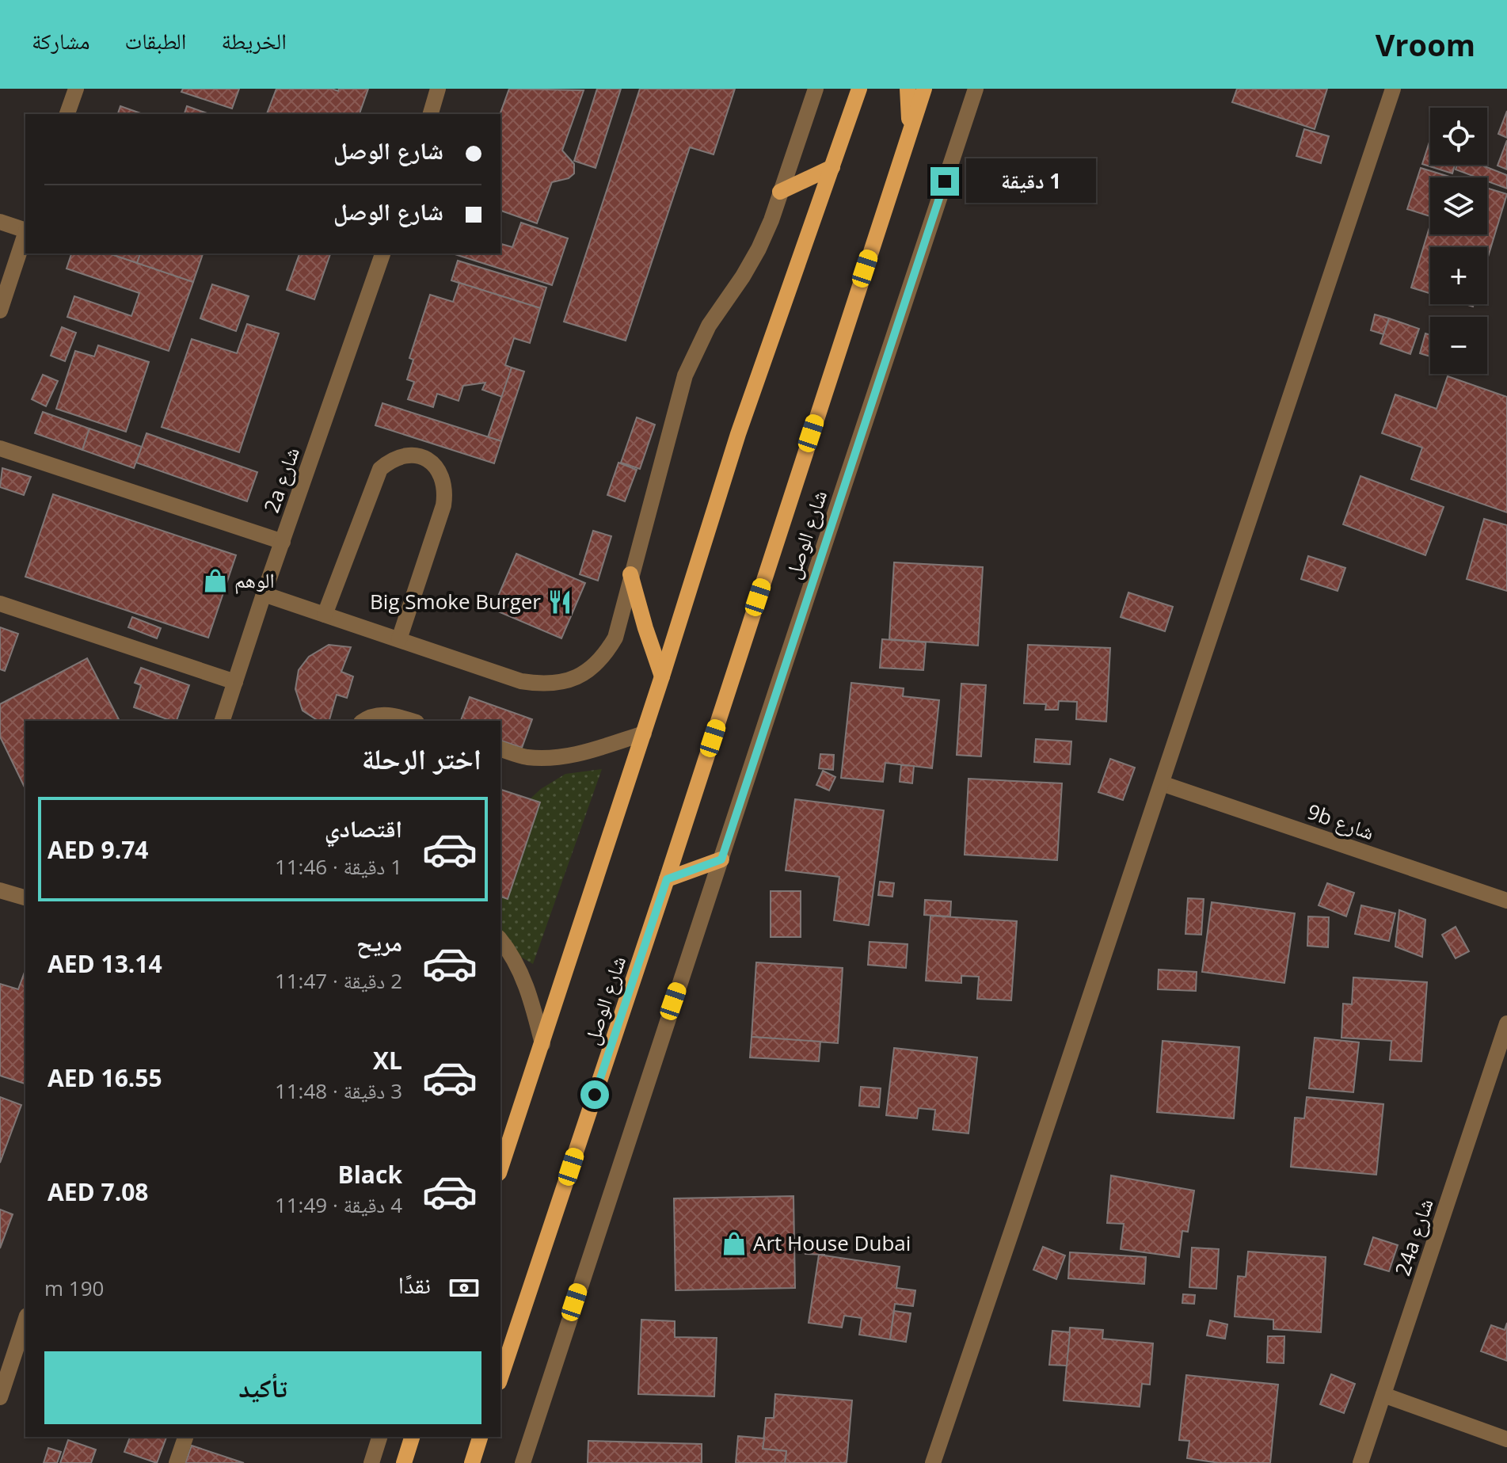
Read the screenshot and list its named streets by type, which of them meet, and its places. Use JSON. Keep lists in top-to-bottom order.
{
  "streets": {
    "main road": ["شارع الوصل"],
    "street": ["2a شارع", "9b شارع", "24a شارع"]
  },
  "places": {
    "shop": ["الوهم", "Art House Dubai"],
    "restaurant": ["Big Smoke Burger"]
  },
  "page": {
    "header": "Vroom",
    "nav": ["الخريطة", "الطبقات", "مشاركة"],
    "map_buttons": ["+", "−"],
    "banner": ["شارع الوصل", "شارع الوصل"],
    "bubble": "1 دقيقة",
    "heading": "اختر الرحلة",
    "list": [
      {
        "name": "اقتصادي",
        "note": "1 دقيقة · 11:46",
        "value": "AED 9.74"
      },
      {
        "name": "مريح",
        "note": "2 دقيقة · 11:47",
        "value": "AED 13.14"
      },
      {
        "name": "XL",
        "note": "3 دقيقة · 11:48",
        "value": "AED 16.55"
      },
      {
        "name": "Black",
        "note": "4 دقيقة · 11:49",
        "value": "AED 7.08"
      }
    ],
    "pay": ["نقدًا", "190 m"],
    "buttons": "تأكيد"
  }
}
